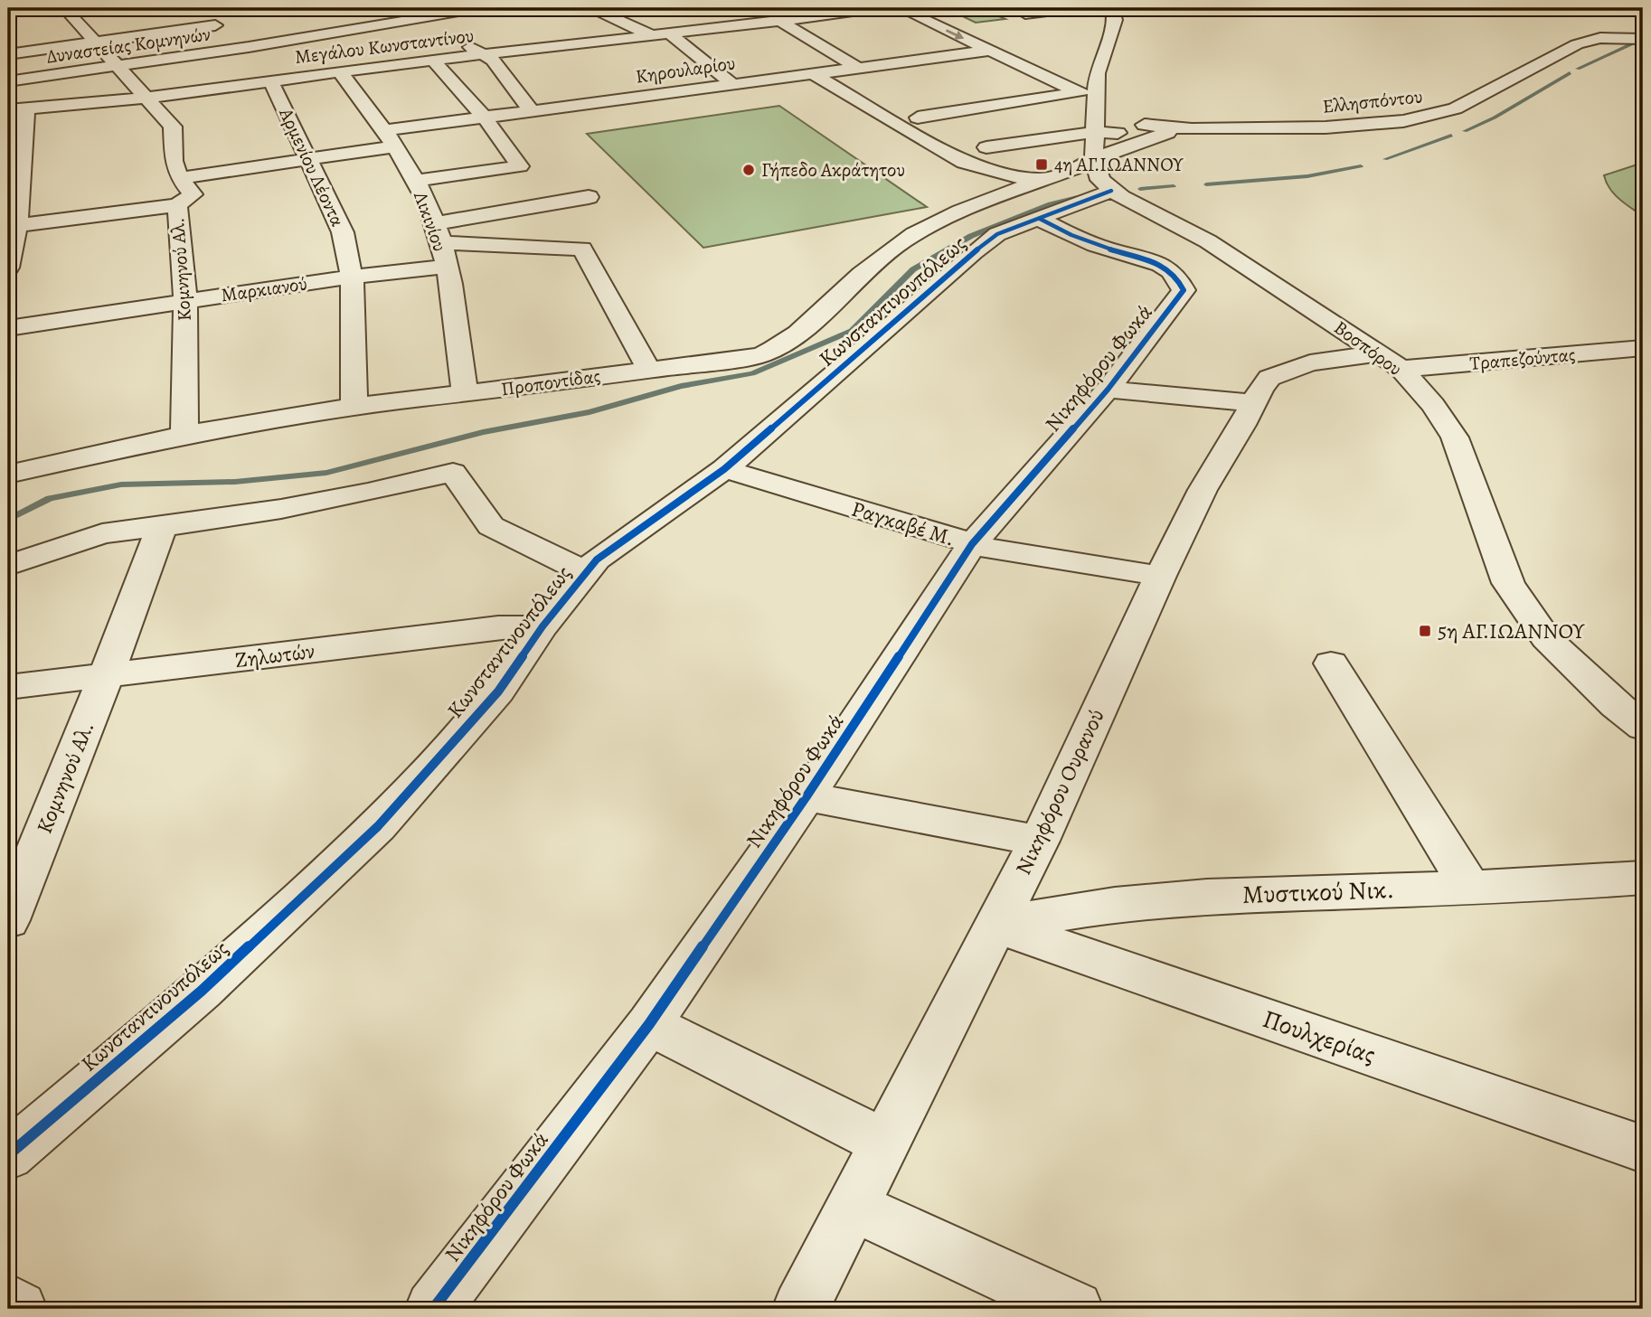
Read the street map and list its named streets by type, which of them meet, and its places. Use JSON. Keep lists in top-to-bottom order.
{
  "streets": {
    "street": [
      "Δυναστείας Κομνηνών",
      "Μεγάλου Κωνσταντίνου",
      "Κηρουλαρίου",
      "Ελλησπόντου",
      "Αρμενίου Λέοντα",
      "Λικινίου",
      "Κομνηνού Αλ.",
      "Μαρκιανού",
      "Κωνσταντινουπόλεως",
      "Βοσπόρου",
      "Τραπεζούντας",
      "Νικηφόρου Φωκά",
      "Προποντίδας",
      "Ραγκαβέ Μ.",
      "Ζηλωτών",
      "Νικηφόρου Ουρανού",
      "Μυστικού Νικ.",
      "Πουλχερίας"
    ]
  },
  "crossings": [
    ["Δυναστείας Κομνηνών", "Κομνηνού Αλ."],
    ["Μεγάλου Κωνσταντίνου", "Αρμενίου Λέοντα"],
    ["Μεγάλου Κωνσταντίνου", "Λικινίου"],
    ["Μεγάλου Κωνσταντίνου", "Κομνηνού Αλ."],
    ["Κηρουλαρίου", "Αρμενίου Λέοντα"],
    ["Κηρουλαρίου", "Λικινίου"],
    ["Κηρουλαρίου", "Κομνηνού Αλ."],
    ["Ελλησπόντου", "Κωνσταντινουπόλεως"],
    ["Αρμενίου Λέοντα", "Μαρκιανού"],
    ["Αρμενίου Λέοντα", "Προποντίδας"],
    ["Λικινίου", "Μαρκιανού"],
    ["Λικινίου", "Προποντίδας"],
    ["Κομνηνού Αλ.", "Μαρκιανού"],
    ["Κομνηνού Αλ.", "Προποντίδας"],
    ["Κομνηνού Αλ.", "Ζηλωτών"],
    ["Κωνσταντινουπόλεως", "Βοσπόρου"],
    ["Κωνσταντινουπόλεως", "Νικηφόρου Φωκά"],
    ["Κωνσταντινουπόλεως", "Προποντίδας"],
    ["Κωνσταντινουπόλεως", "Ραγκαβέ Μ."],
    ["Κωνσταντινουπόλεως", "Ζηλωτών"],
    ["Βοσπόρου", "Τραπεζούντας"],
    ["Βοσπόρου", "Προποντίδας"],
    ["Βοσπόρου", "Νικηφόρου Ουρανού"],
    ["Τραπεζούντας", "Νικηφόρου Ουρανού"],
    ["Νικηφόρου Φωκά", "Ραγκαβέ Μ."],
    ["Ραγκαβέ Μ.", "Νικηφόρου Ουρανού"],
    ["Νικηφόρου Ουρανού", "Μυστικού Νικ."],
    ["Νικηφόρου Ουρανού", "Πουλχερίας"],
    ["Μυστικού Νικ.", "Πουλχερίας"]
  ],
  "places": {
    "transit": ["4η ΑΓ.ΙΩΑΝΝΟΥ", "5η ΑΓ.ΙΩΑΝΝΟΥ"],
    "other": ["Γήπεδο Ακράτητου"]
  }
}
